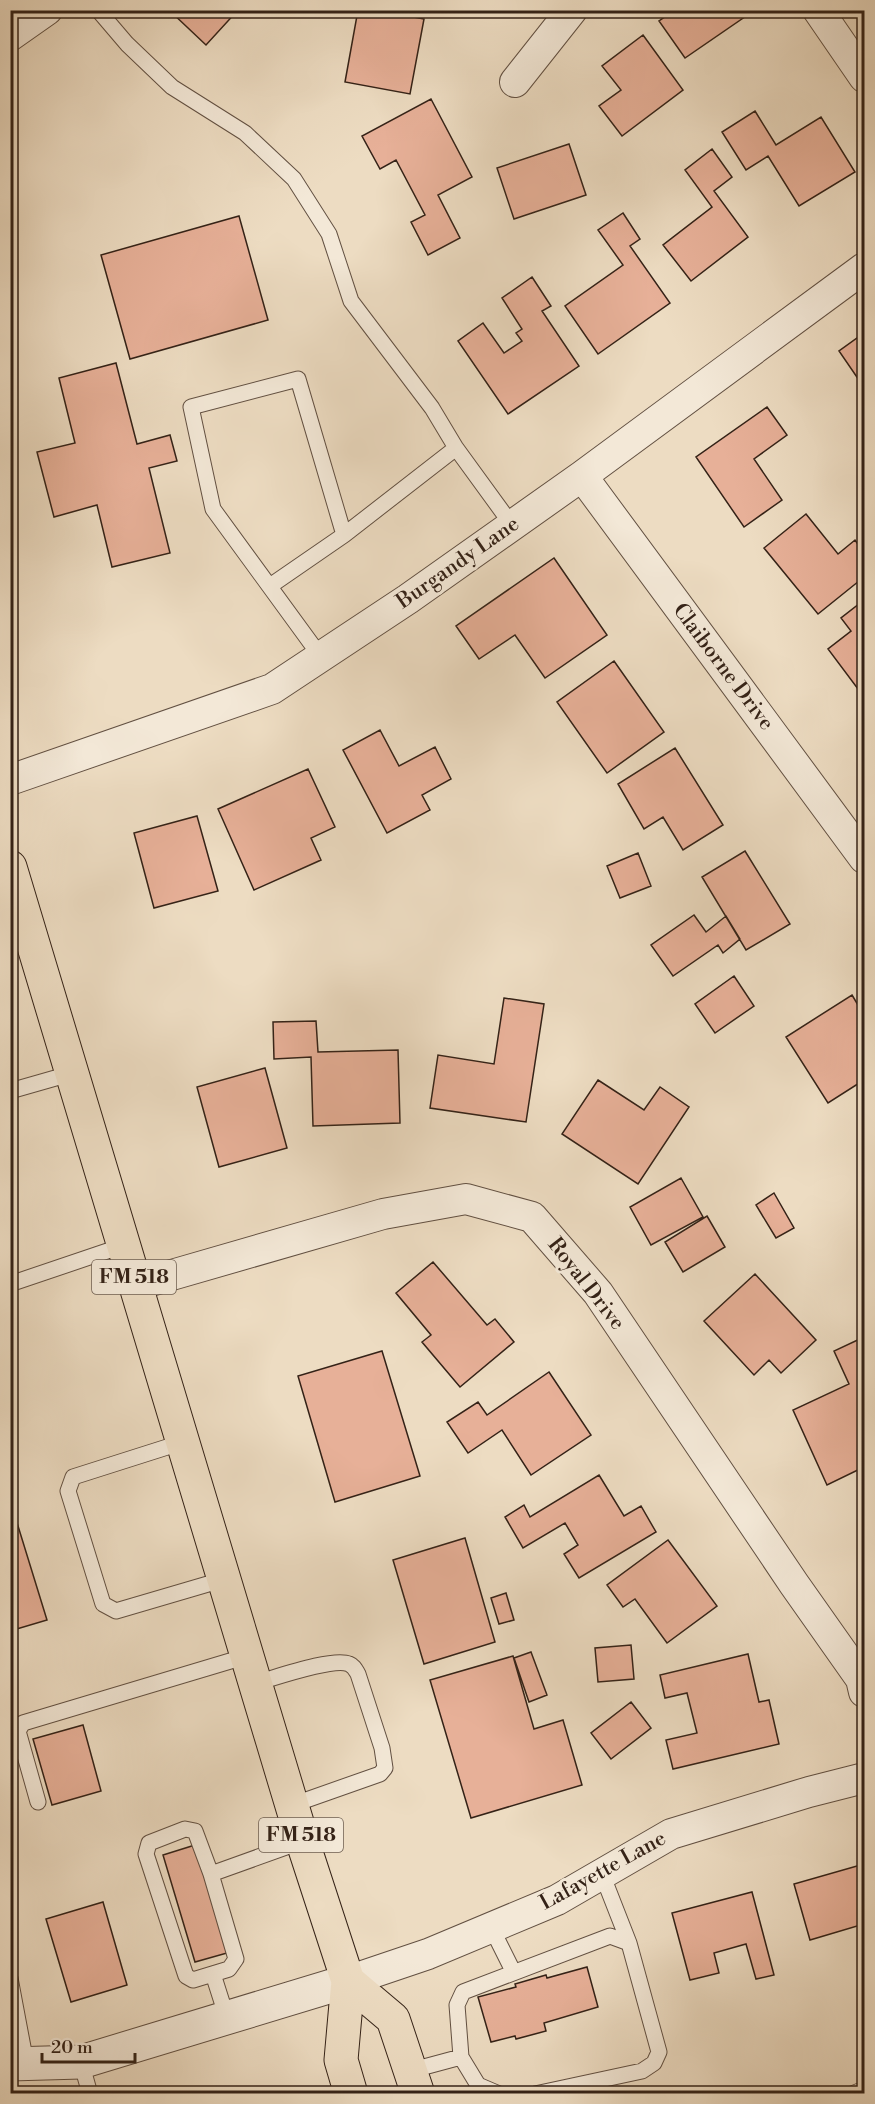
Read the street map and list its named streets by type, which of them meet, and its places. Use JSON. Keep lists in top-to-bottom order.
{
  "streets": {
    "main road": ["FM 518"],
    "street": [
      "Burgandy Lane",
      "Claiborne Drive",
      "Royal Drive",
      "Lafayette Lane"
    ]
  },
  "crossings": [
    ["Burgandy Lane", "Claiborne Drive"],
    ["FM 518", "Royal Drive"],
    ["FM 518", "Lafayette Lane"]
  ],
  "scale_bar": "20 m"
}
